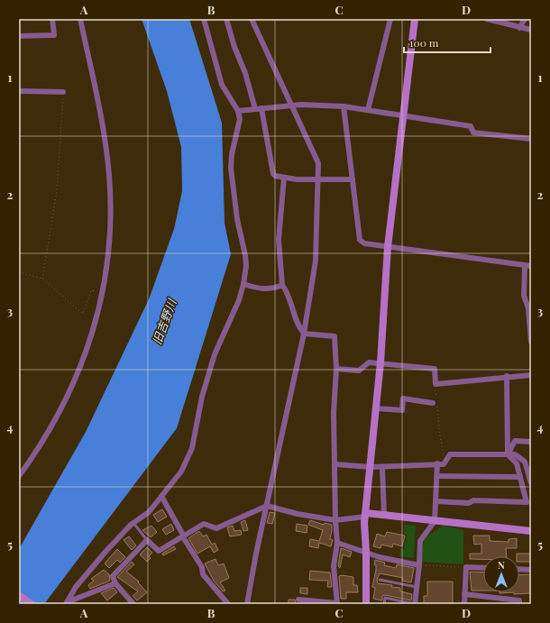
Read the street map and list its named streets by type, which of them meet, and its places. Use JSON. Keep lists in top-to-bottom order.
{
  "water": ["旧吉野川"],
  "scale_bar": "100 m",
  "north": "top",
  "grid": {
    "columns": [
      "A",
      "B",
      "C",
      "D"
    ],
    "rows": [
      "1",
      "2",
      "3",
      "4",
      "5"
    ]
  }
}
